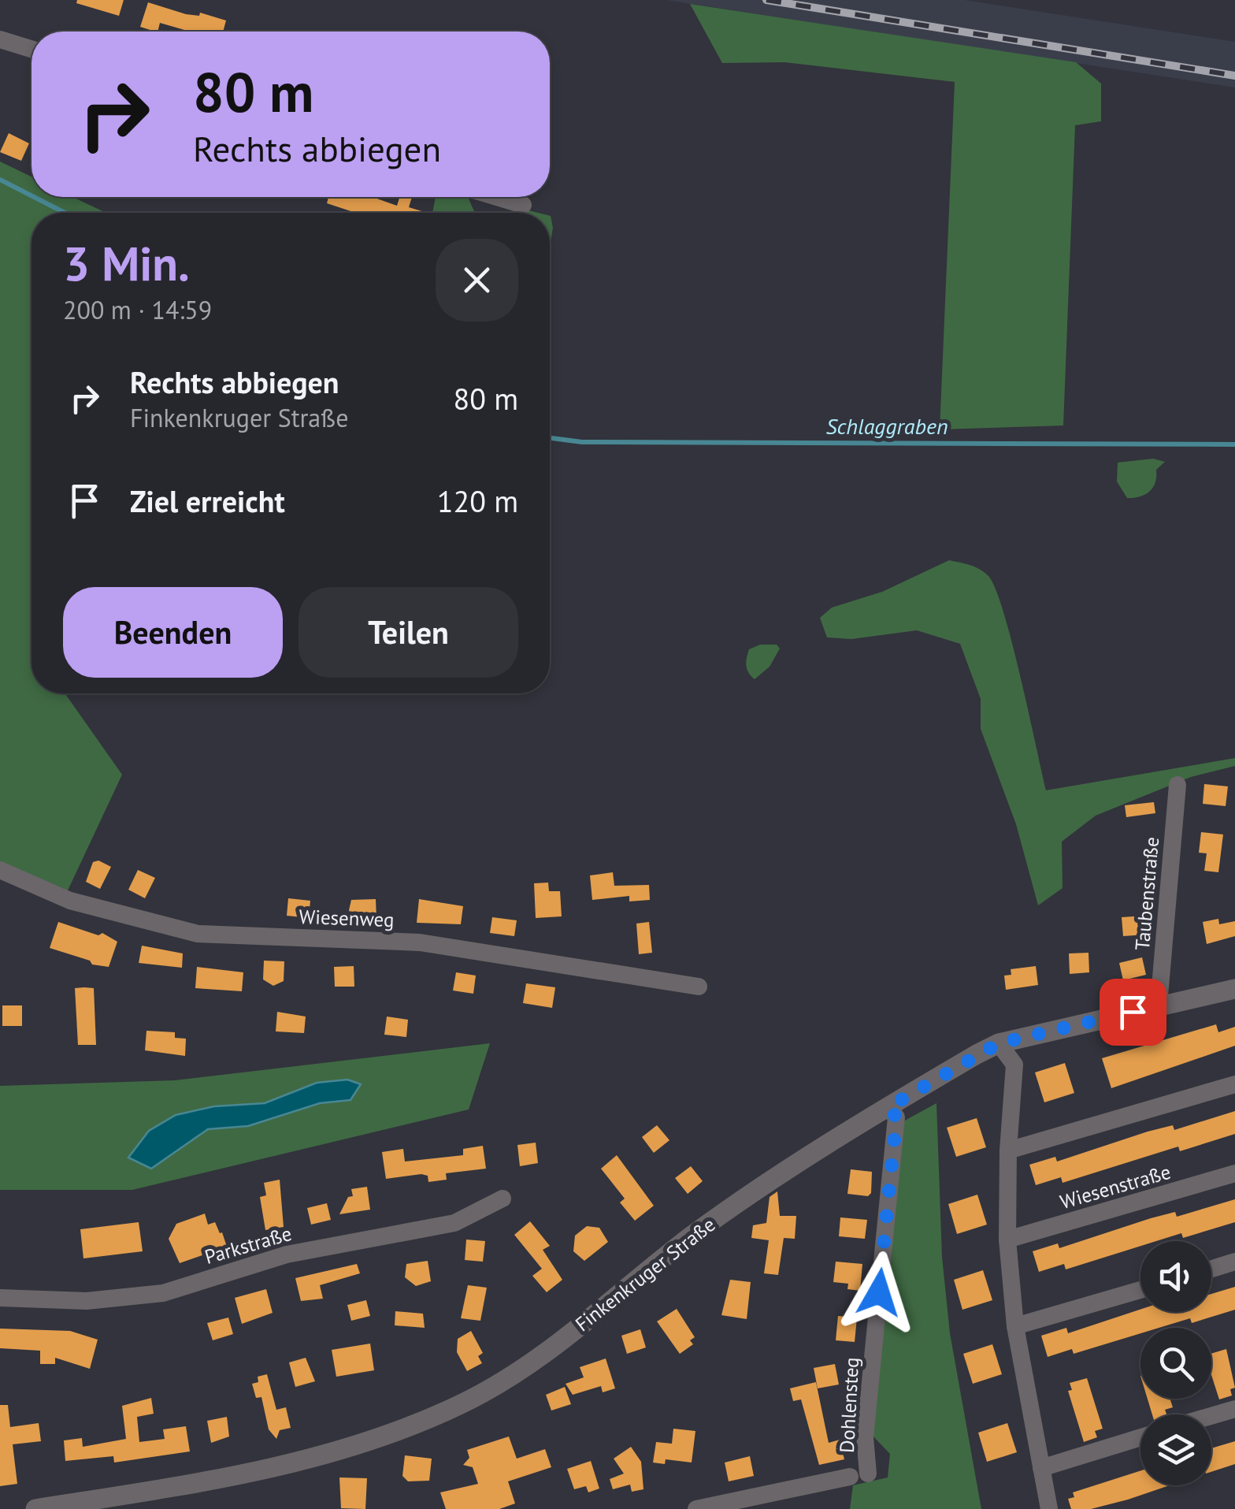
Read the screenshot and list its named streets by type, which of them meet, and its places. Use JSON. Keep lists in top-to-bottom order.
{
  "streets": {
    "street": [
      "Taubenstraße",
      "Wiesenweg",
      "Wiesenstraße",
      "Parkstraße",
      "Finkenkruger Straße",
      "Dohlensteg"
    ]
  },
  "crossings": [
    ["Taubenstraße", "Finkenkruger Straße"],
    ["Finkenkruger Straße", "Dohlensteg"]
  ],
  "water": ["Schlaggraben"],
  "page": {
    "turn": ["80 m", "Rechts abbiegen"],
    "heading": ["3 Min.", "200 m · 14:59"],
    "list": [
      {
        "name": "Rechts abbiegen",
        "note": "Finkenkruger Straße",
        "value": "80 m"
      },
      {
        "name": "Ziel erreicht",
        "value": "120 m"
      }
    ],
    "buttons": ["Beenden", "Teilen"]
  }
}
